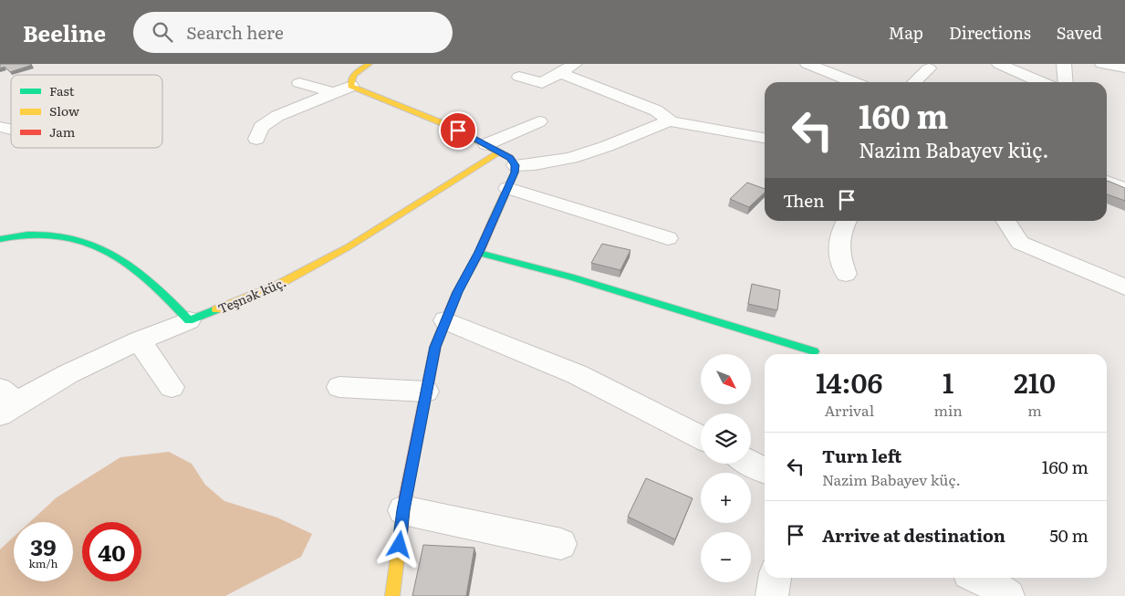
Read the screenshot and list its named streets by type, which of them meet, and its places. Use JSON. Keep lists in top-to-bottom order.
{
  "streets": {
    "street": ["Teşnək küç."]
  },
  "legend": ["Fast", "Slow", "Jam"],
  "north": "bottom right",
  "page": {
    "header": "Beeline",
    "search": "Search here",
    "nav": ["Map", "Directions", "Saved"],
    "turn": ["160 m", "Nazim Babayev küç."],
    "then": "Then",
    "map_buttons": ["+", "−"],
    "eta": [
      "14:06",
      "Arrival",
      "1",
      "min",
      "210",
      "m"
    ],
    "list": [
      {
        "name": "Turn left",
        "note": "Nazim Babayev küç.",
        "value": "160 m"
      },
      {
        "name": "Arrive at destination",
        "value": "50 m"
      }
    ],
    "speed": "39 km/h",
    "limit": "40"
  }
}
